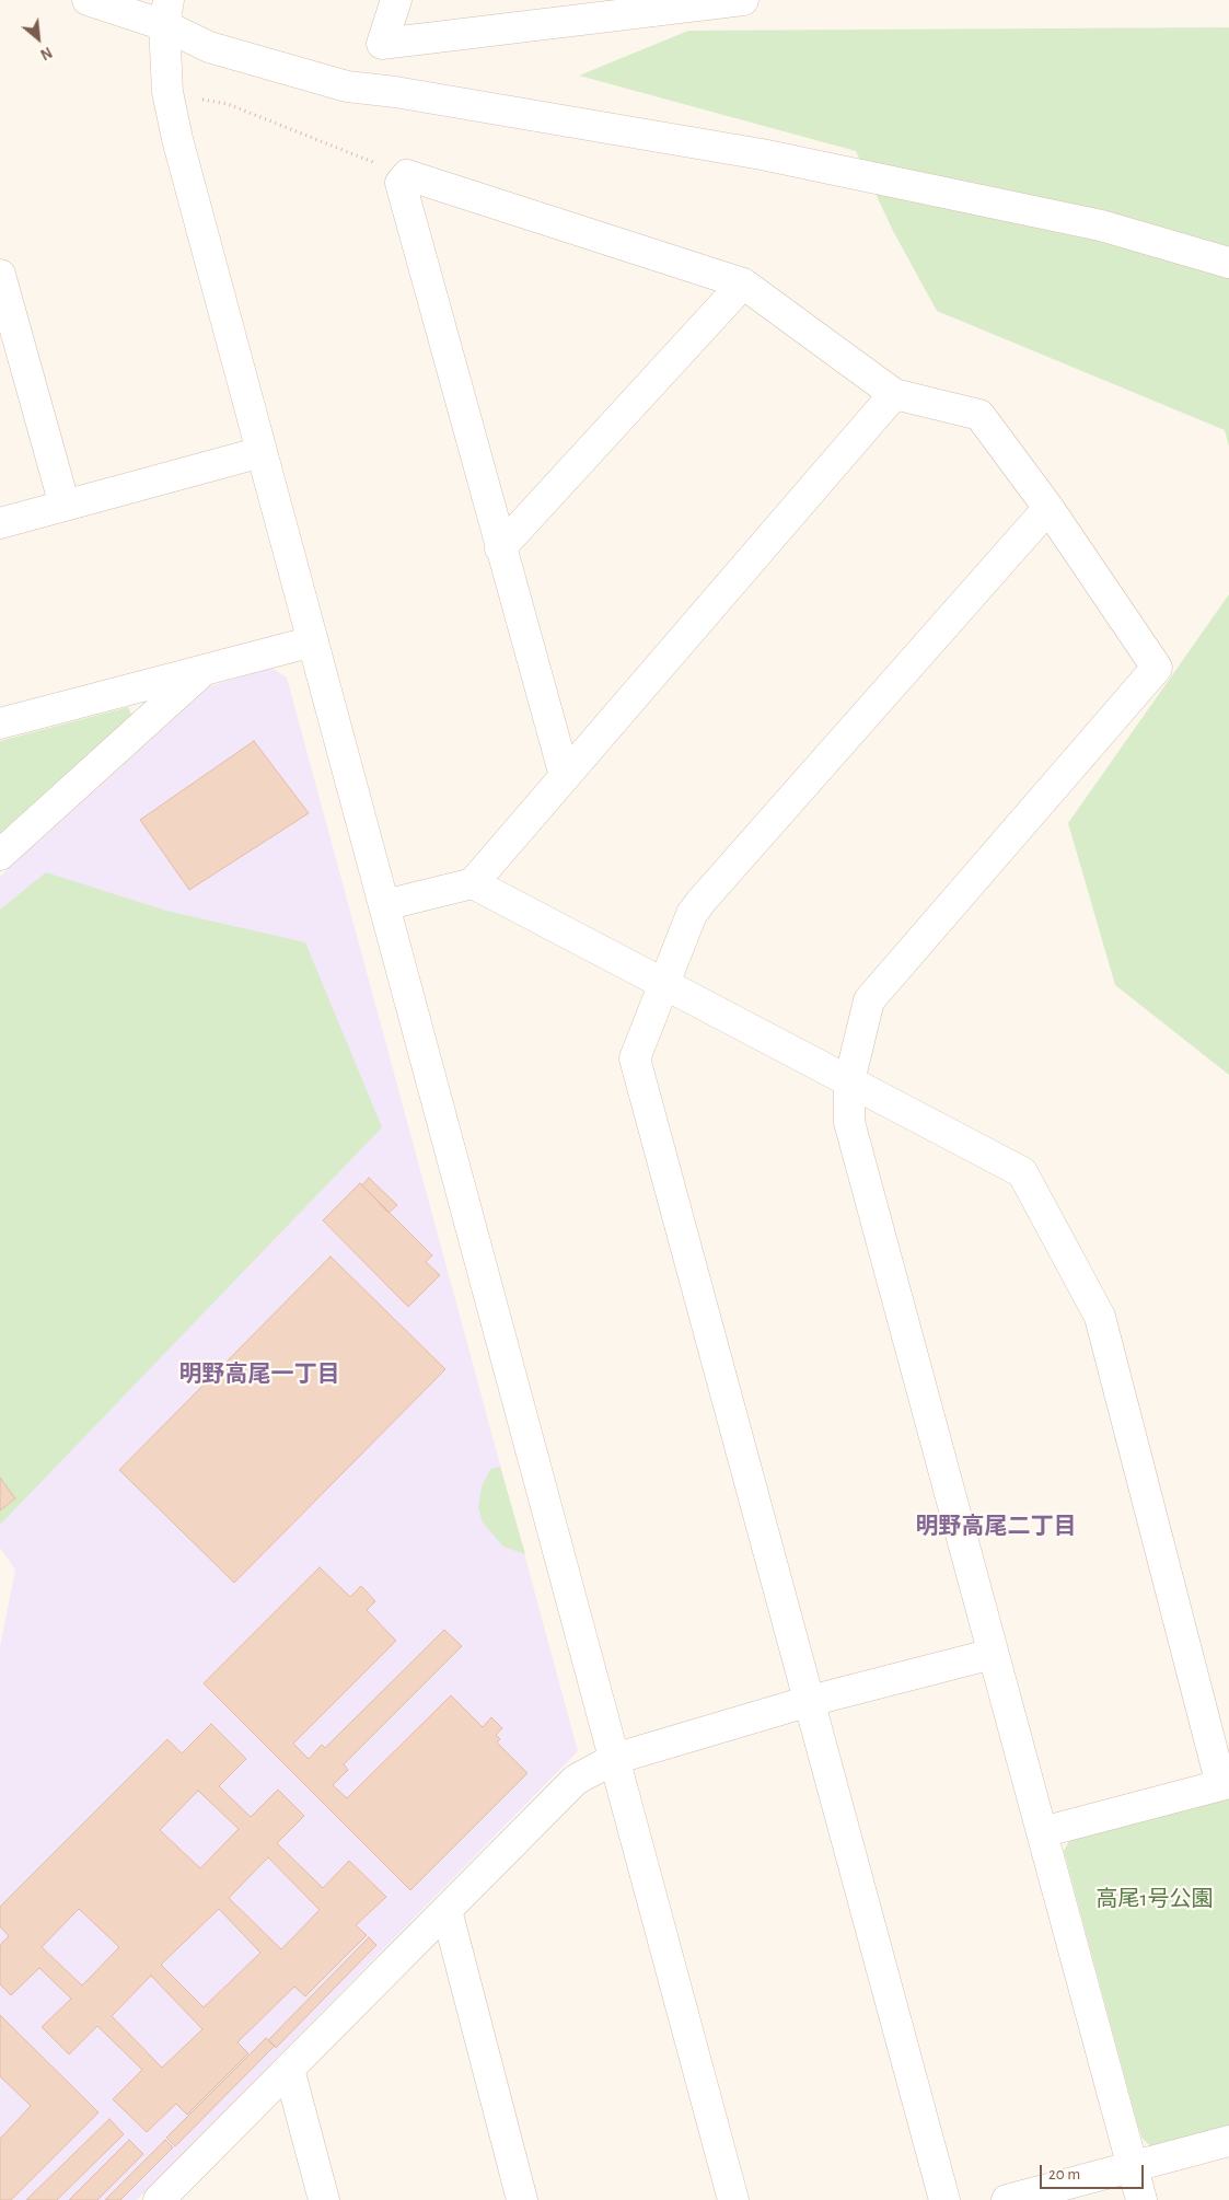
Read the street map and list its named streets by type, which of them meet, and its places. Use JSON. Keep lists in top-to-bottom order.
{
  "districts": ["明野高尾一丁目", "明野高尾二丁目"],
  "parks": ["高尾1号公園"],
  "scale_bar": "20 m",
  "north": "bottom right"
}
